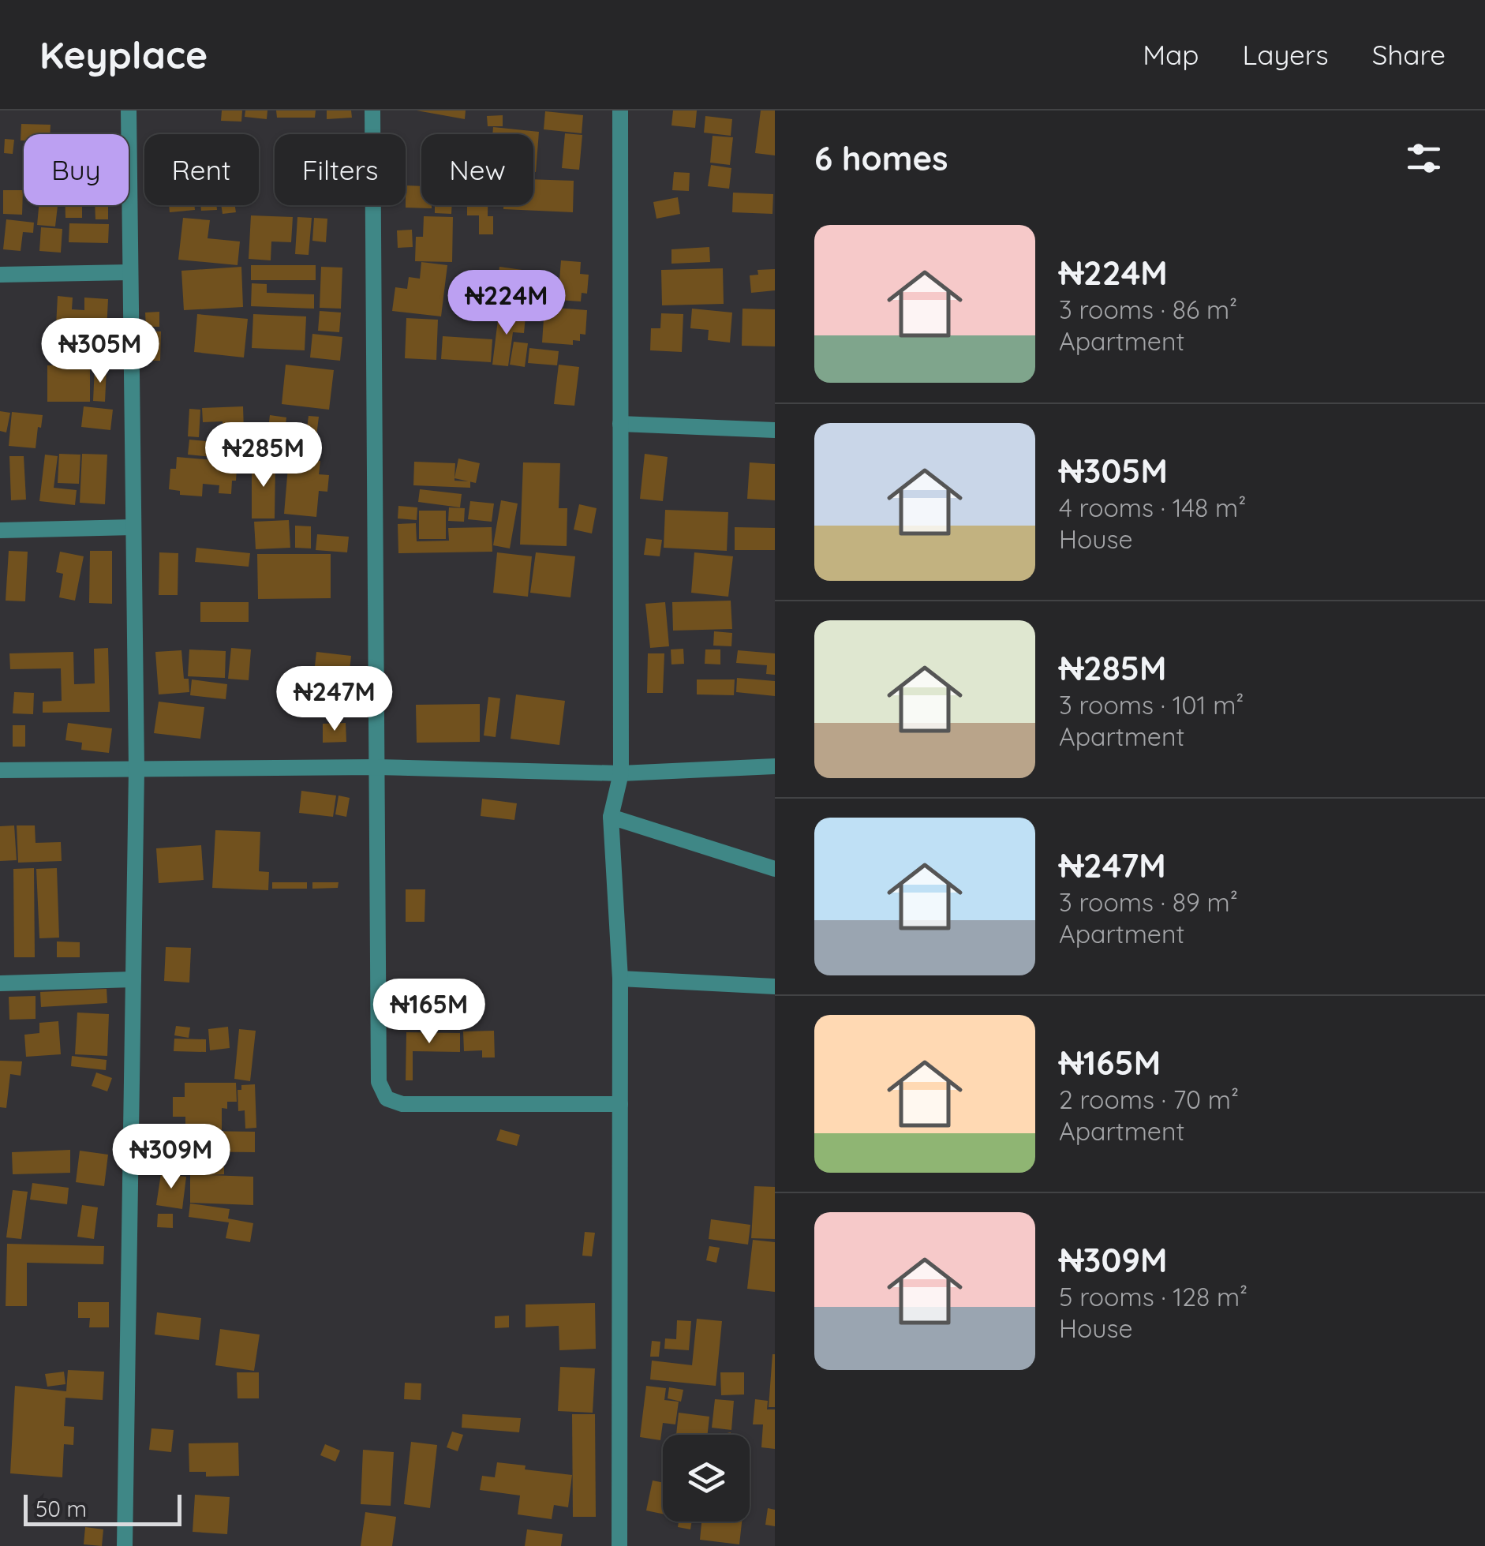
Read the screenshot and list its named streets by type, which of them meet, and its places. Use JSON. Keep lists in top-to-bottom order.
{
  "scale_bar": "50 m",
  "page": {
    "header": "Keyplace",
    "nav": ["Map", "Layers", "Share"],
    "heading": "6 homes",
    "chip": [
      "Buy",
      "Rent",
      "Filters",
      "New"
    ],
    "list": [
      {
        "name": "₦224M",
        "note": "3 rooms · 86 m² · Apartment"
      },
      {
        "name": "₦305M",
        "note": "4 rooms · 148 m² · House"
      },
      {
        "name": "₦285M",
        "note": "3 rooms · 101 m² · Apartment"
      },
      {
        "name": "₦247M",
        "note": "3 rooms · 89 m² · Apartment"
      },
      {
        "name": "₦165M",
        "note": "2 rooms · 70 m² · Apartment"
      },
      {
        "name": "₦309M",
        "note": "5 rooms · 128 m² · House"
      }
    ],
    "price": [
      "₦224M",
      "₦305M",
      "₦285M",
      "₦247M",
      "₦165M",
      "₦309M"
    ],
    "scale": "50 m"
  }
}
